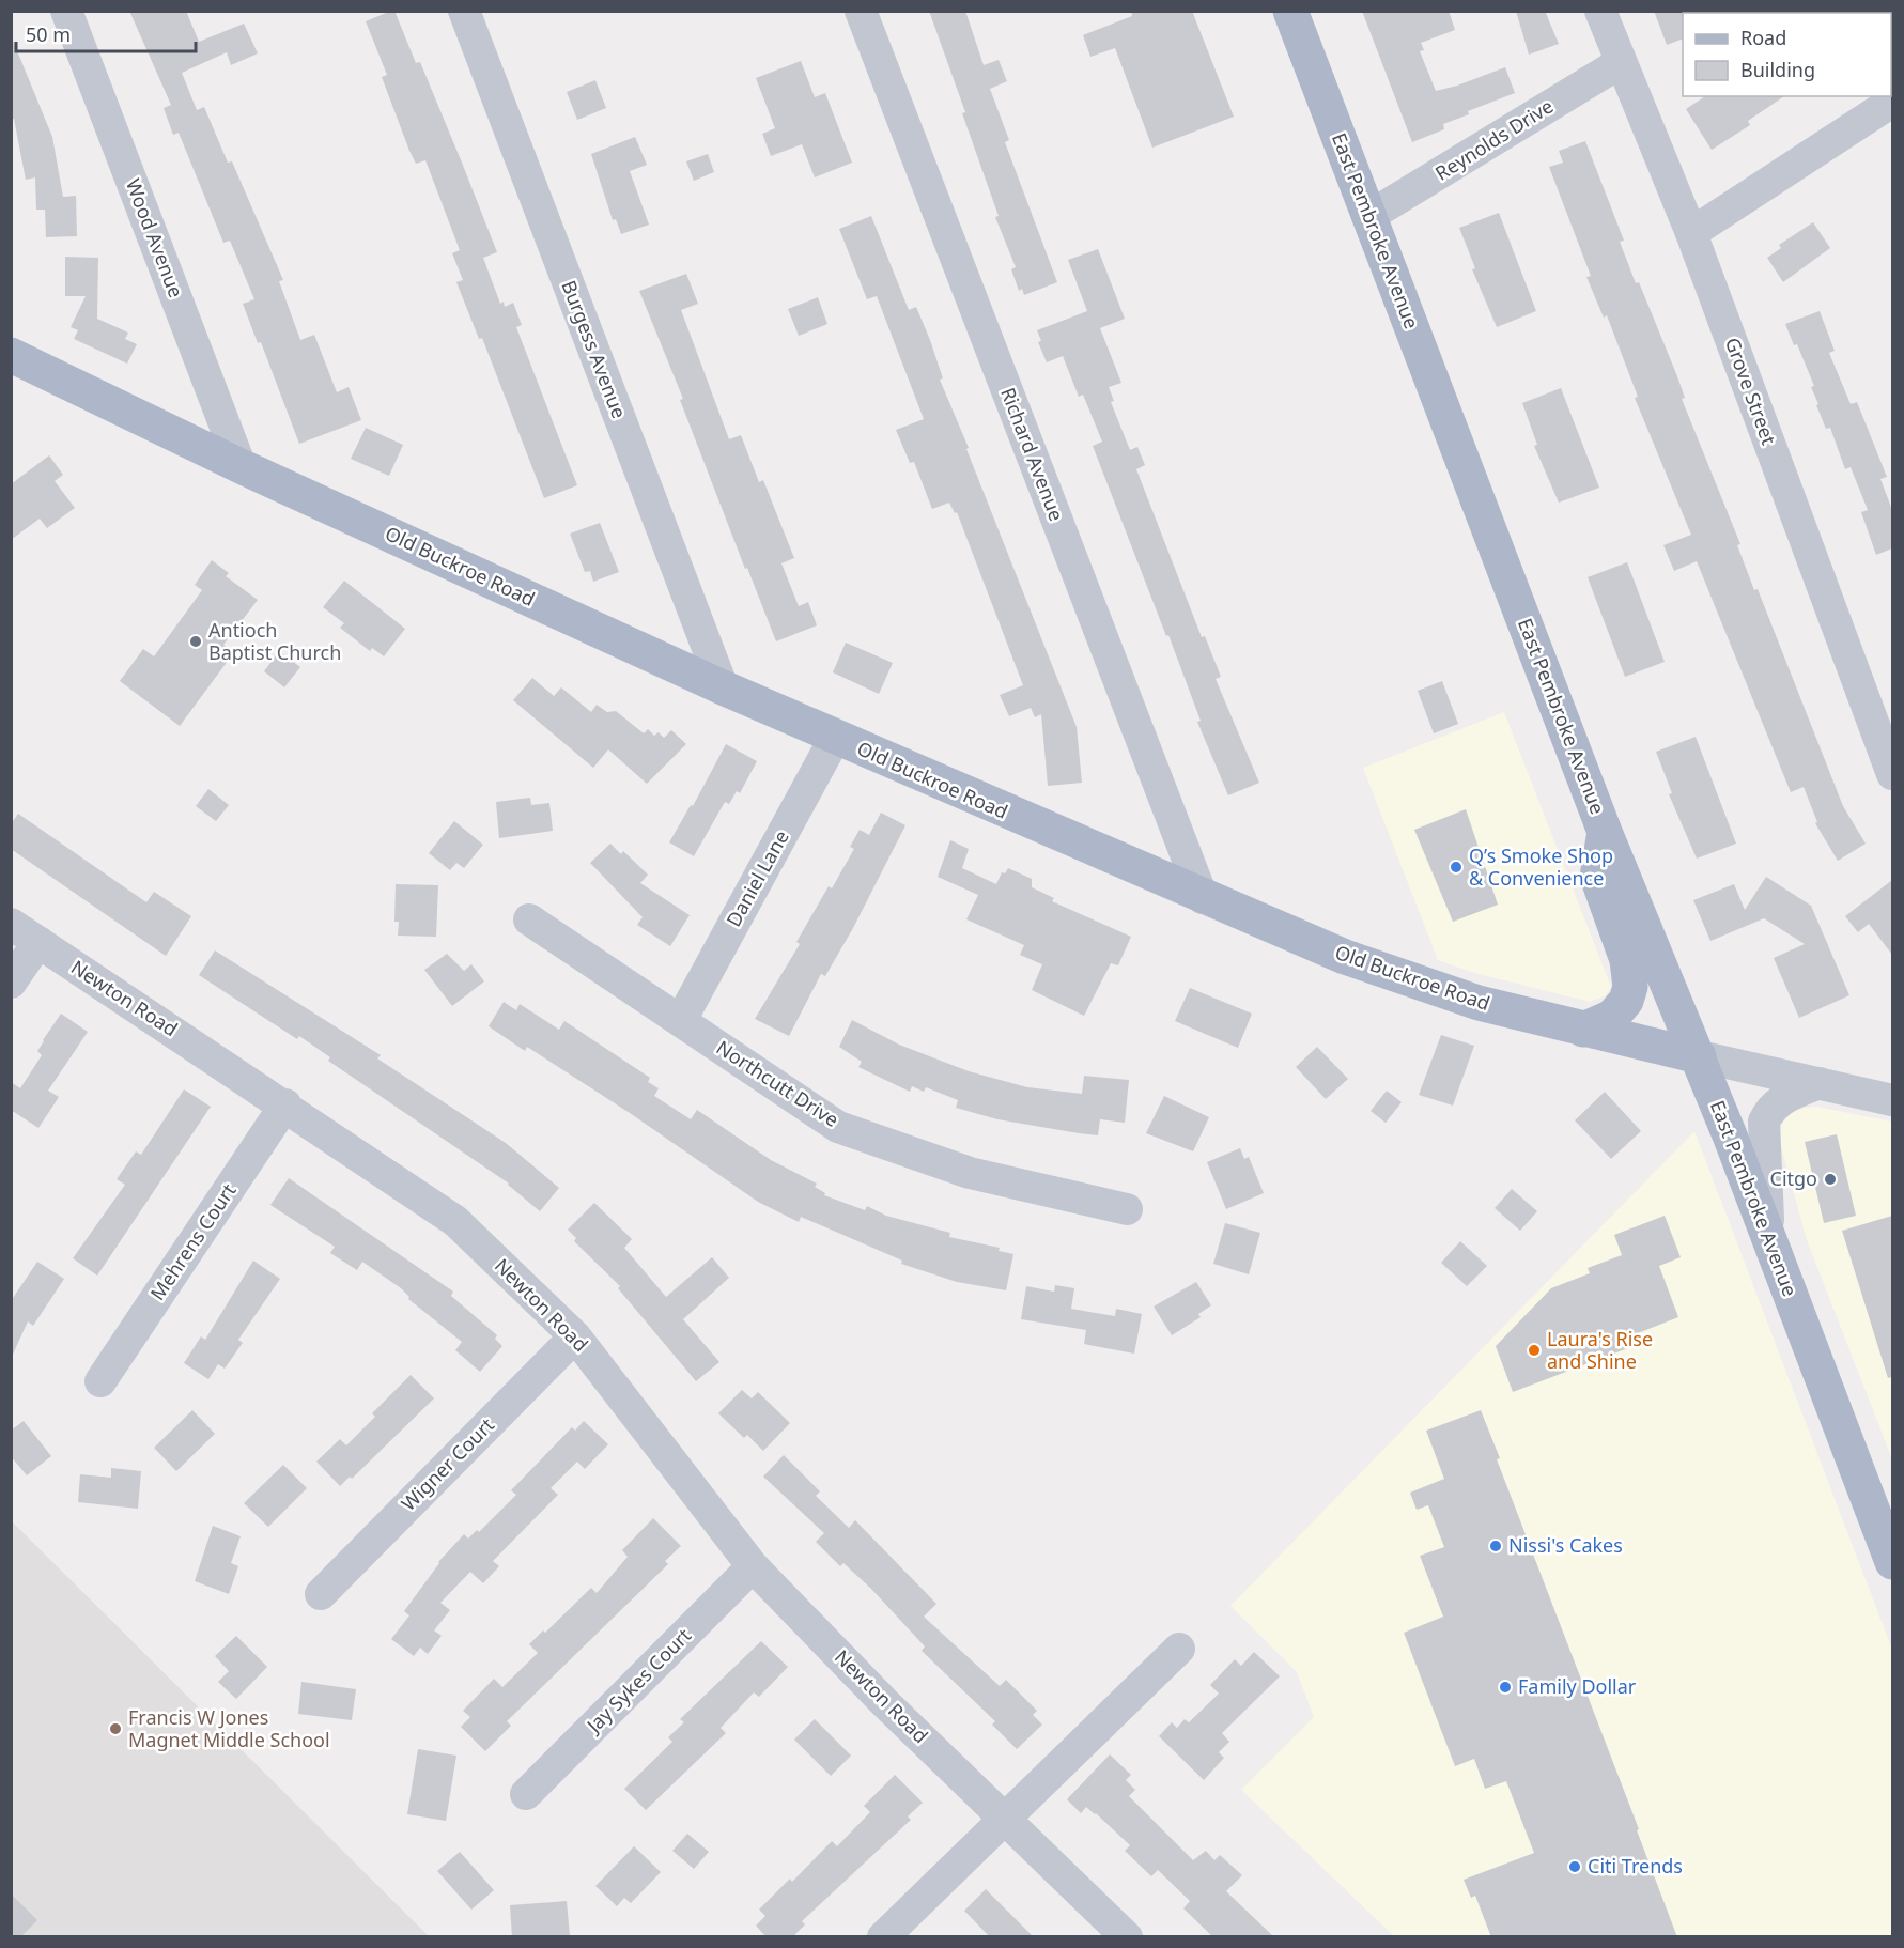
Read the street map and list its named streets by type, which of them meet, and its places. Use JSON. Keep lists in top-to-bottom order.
{
  "streets": {
    "main road": ["East Pembroke Avenue", "Old Buckroe Road"],
    "street": [
      "Reynolds Drive",
      "Wood Avenue",
      "Burgess Avenue",
      "Grove Street",
      "Richard Avenue",
      "Daniel Lane",
      "Newton Road",
      "Northcutt Drive",
      "Mehrens Court",
      "Wigner Court",
      "Jay Sykes Court"
    ]
  },
  "crossings": [
    ["Reynolds Drive", "East Pembroke Avenue"],
    ["Reynolds Drive", "Grove Street"],
    ["East Pembroke Avenue", "Old Buckroe Road"],
    ["Wood Avenue", "Old Buckroe Road"],
    ["Burgess Avenue", "Old Buckroe Road"],
    ["Richard Avenue", "Old Buckroe Road"],
    ["Old Buckroe Road", "Daniel Lane"],
    ["Daniel Lane", "Northcutt Drive"],
    ["Newton Road", "Mehrens Court"],
    ["Newton Road", "Wigner Court"],
    ["Newton Road", "Jay Sykes Court"]
  ],
  "places": [
    "Antioch Baptist Church",
    "Q’s Smoke Shop & Convenience",
    "Citgo",
    "Laura's Rise and Shine",
    "Nissi's Cakes",
    "Family Dollar",
    "Francis W Jones Magnet Middle School",
    "Citi Trends"
  ],
  "legend": ["Road", "Building"],
  "scale_bar": "50 m"
}
